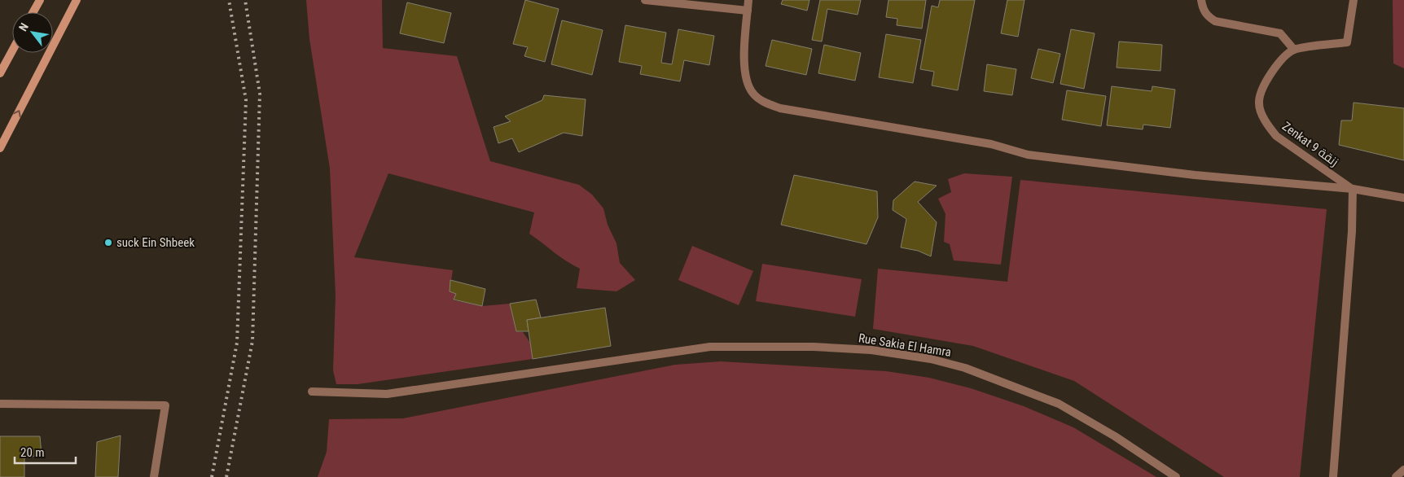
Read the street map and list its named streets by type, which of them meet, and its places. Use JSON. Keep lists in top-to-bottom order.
{
  "streets": {
    "street": ["Zenkat 9 زنقة", "Rue Sakia El Hamra"]
  },
  "places": ["suck Ein Shbeek"],
  "scale_bar": "20 m",
  "north": "top left"
}
